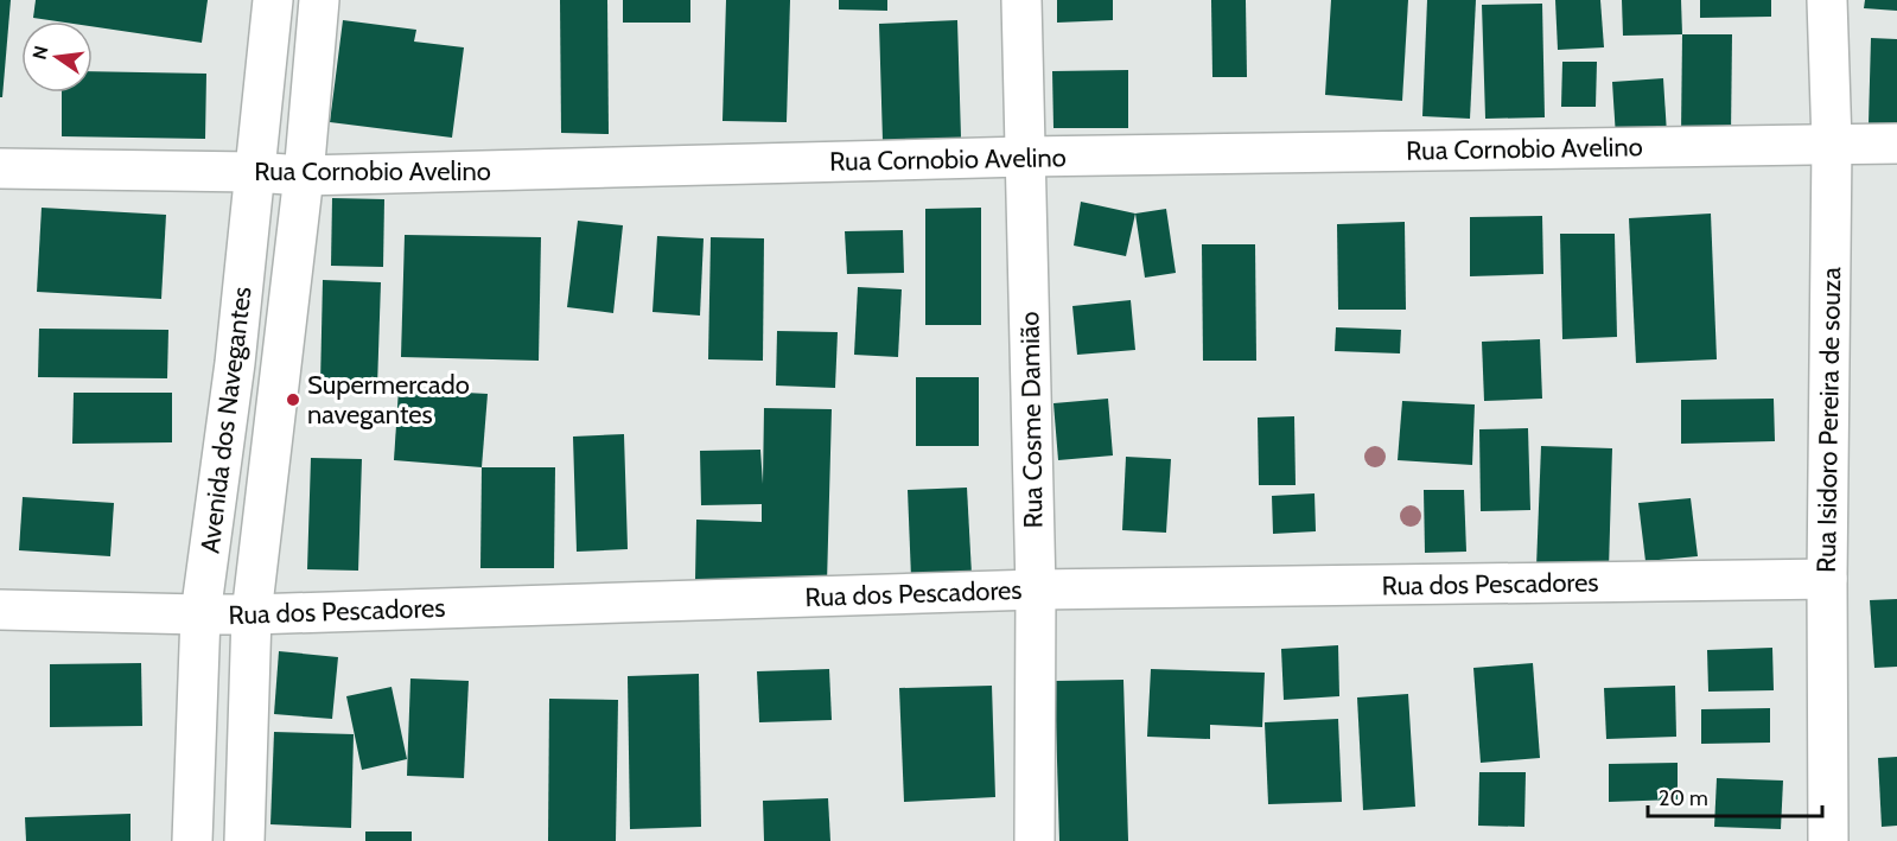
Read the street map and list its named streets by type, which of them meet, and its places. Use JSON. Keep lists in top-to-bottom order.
{
  "streets": {
    "street": [
      "Rua Cornobio Avelino",
      "Avenida dos Navegantes",
      "Rua Cosme Damião",
      "Rua Isidoro Pereira de souza",
      "Rua dos Pescadores"
    ]
  },
  "crossings": [
    ["Rua Cornobio Avelino", "Avenida dos Navegantes"],
    ["Rua Cornobio Avelino", "Rua Cosme Damião"],
    ["Rua Cornobio Avelino", "Rua Isidoro Pereira de souza"],
    ["Avenida dos Navegantes", "Rua dos Pescadores"],
    ["Rua Cosme Damião", "Rua dos Pescadores"],
    ["Rua Isidoro Pereira de souza", "Rua dos Pescadores"]
  ],
  "places": ["Supermercado navegantes"],
  "scale_bar": "20 m",
  "north": "left"
}
